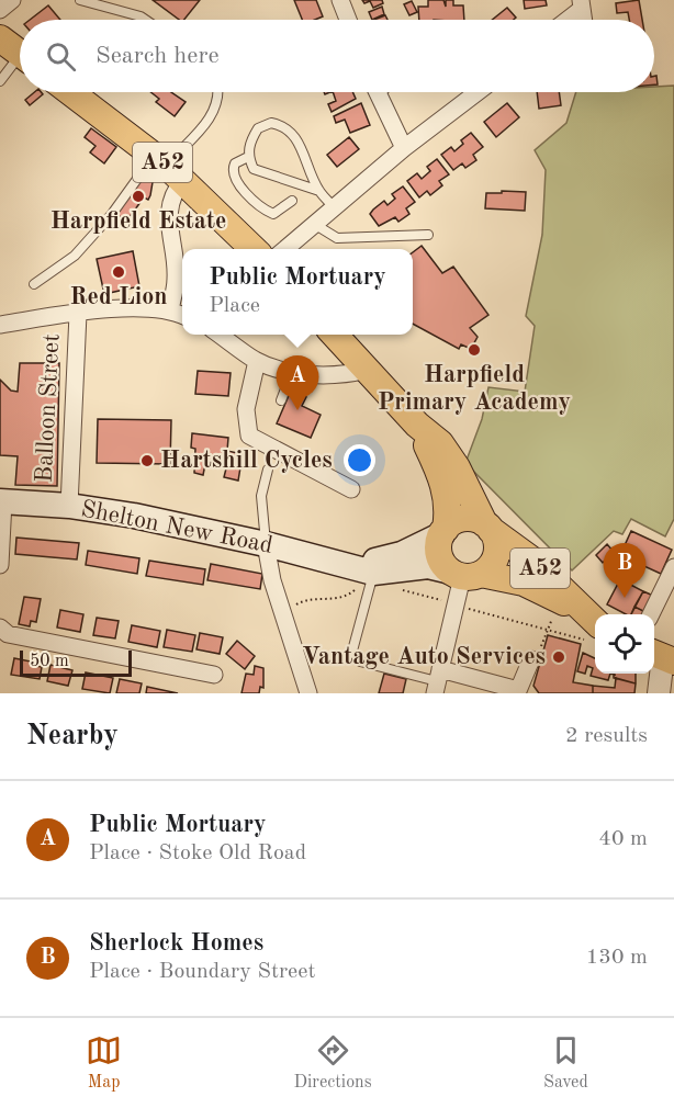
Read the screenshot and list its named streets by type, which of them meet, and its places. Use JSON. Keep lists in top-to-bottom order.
{
  "streets": {
    "main road": ["A52", "Shelton New Road"],
    "street": ["Balloon Street"]
  },
  "crossings": [
    ["A52", "Shelton New Road"],
    ["Balloon Street", "Shelton New Road"]
  ],
  "places": [
    "Harpfield Estate",
    "Red Lion",
    "Harpfield Primary Academy",
    "Hartshill Cycles",
    "Vantage Auto Services"
  ],
  "scale_bar": "50 m",
  "page": {
    "search": "Search here",
    "popup": ["Public Mortuary", "Place"],
    "pins": ["A", "B"],
    "scale": "50 m",
    "heading": ["Nearby", "2 results"],
    "list": [
      {
        "mark": "A",
        "name": "Public Mortuary",
        "note": "Place · Stoke Old Road",
        "value": "40 m"
      },
      {
        "mark": "B",
        "name": "Sherlock Homes",
        "note": "Place · Boundary Street",
        "value": "130 m"
      }
    ],
    "nav": ["Map", "Directions", "Saved"]
  }
}
